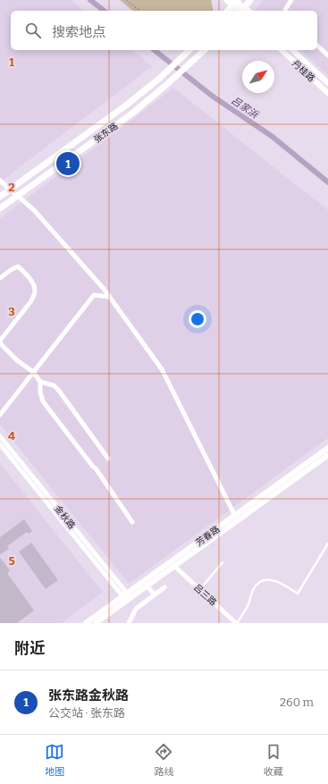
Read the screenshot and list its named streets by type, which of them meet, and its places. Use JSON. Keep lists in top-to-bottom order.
{
  "streets": {
    "main road": ["张东路"],
    "street": [
      "丹桂路",
      "金秋路",
      "芳春路",
      "吕三路"
    ]
  },
  "crossings": [
    ["金秋路", "芳春路"],
    ["芳春路", "吕三路"]
  ],
  "water": ["吕家浜"],
  "north": "top right",
  "page": {
    "search": "搜索地点",
    "pins": "1",
    "heading": "附近",
    "list": [
      {
        "mark": "1",
        "name": "张东路金秋路",
        "note": "公交站 · 张东路",
        "value": "260 m"
      }
    ],
    "nav": ["地图", "路线", "收藏"]
  },
  "grid": {
    "rows": [
      "1",
      "2",
      "3",
      "4",
      "5"
    ]
  }
}
